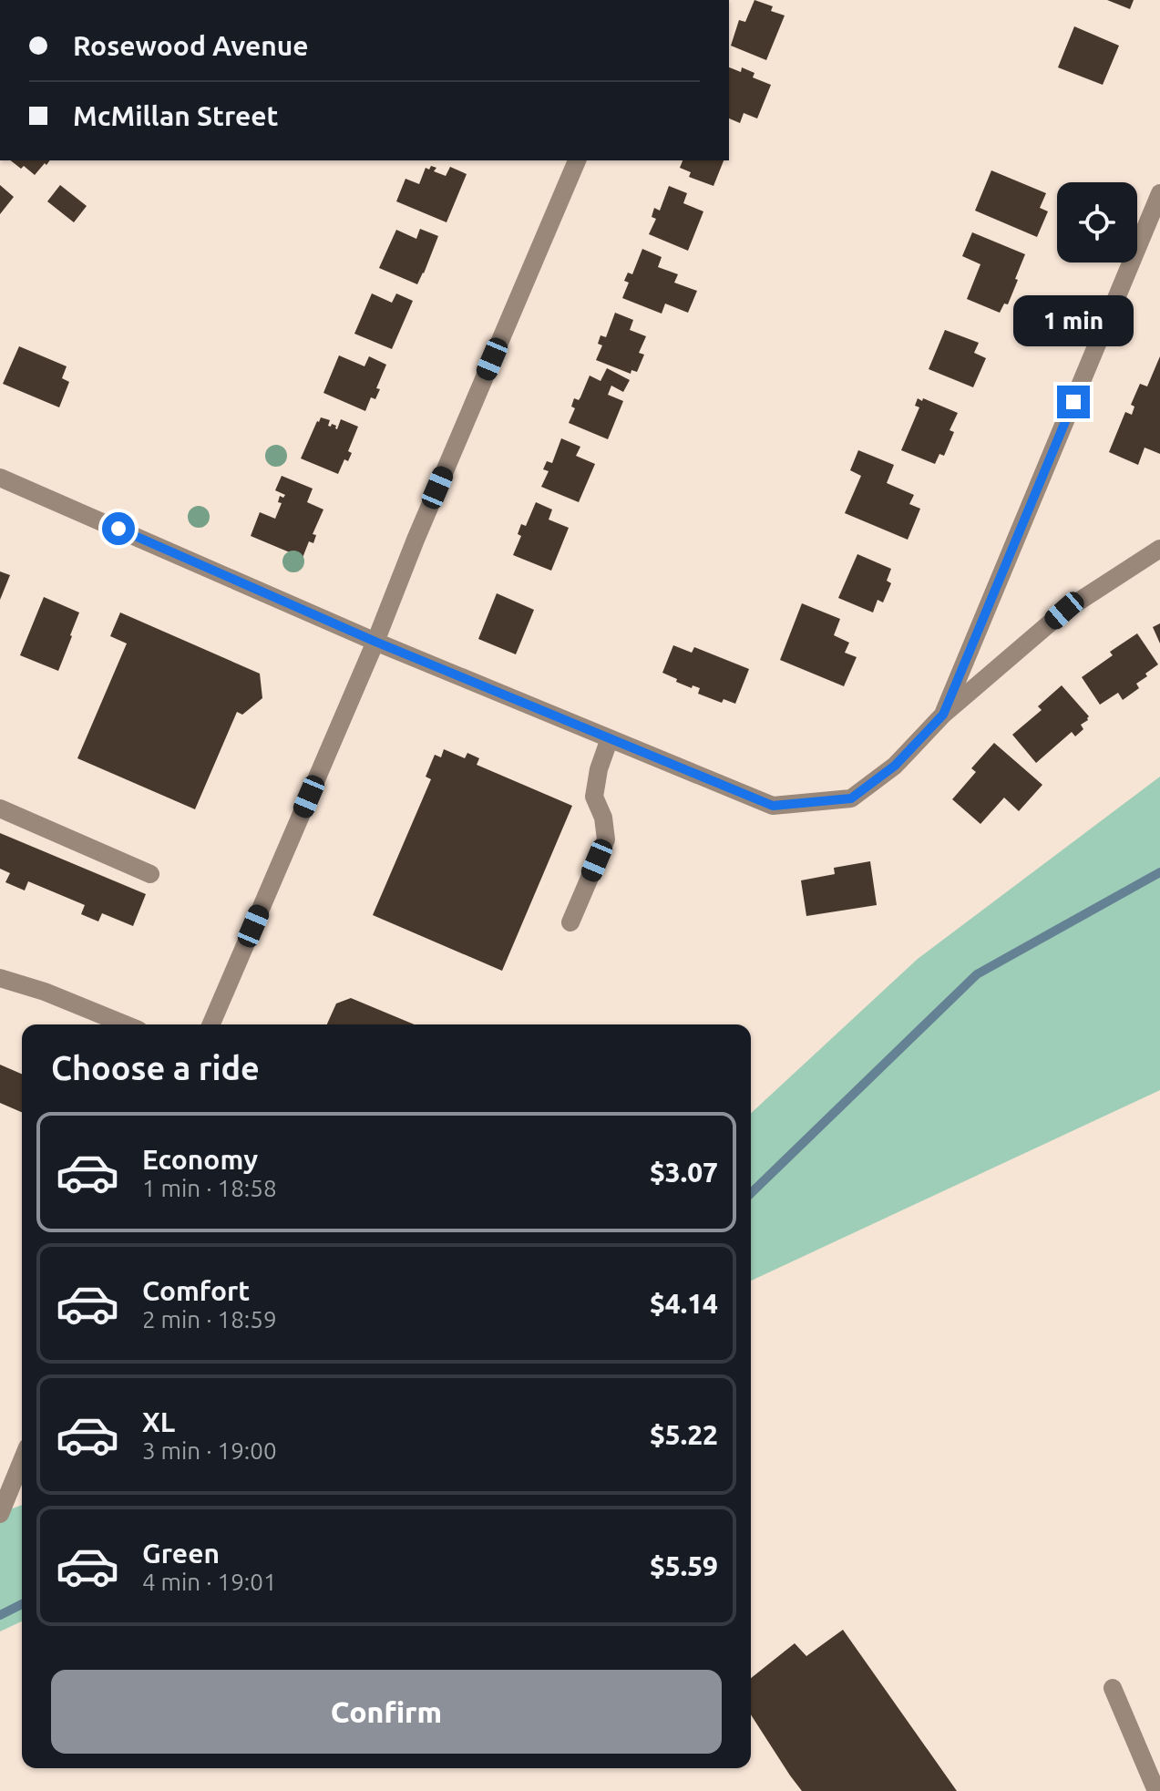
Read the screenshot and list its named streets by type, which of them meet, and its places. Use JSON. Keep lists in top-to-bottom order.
{
  "page": {
    "banner": ["Rosewood Avenue", "McMillan Street"],
    "bubble": "1 min",
    "heading": "Choose a ride",
    "list": [
      {
        "name": "Economy",
        "note": "1 min · 18:58",
        "value": "$3.07"
      },
      {
        "name": "Comfort",
        "note": "2 min · 18:59",
        "value": "$4.14"
      },
      {
        "name": "XL",
        "note": "3 min · 19:00",
        "value": "$5.22"
      },
      {
        "name": "Green",
        "note": "4 min · 19:01",
        "value": "$5.59"
      }
    ],
    "buttons": "Confirm"
  }
}
